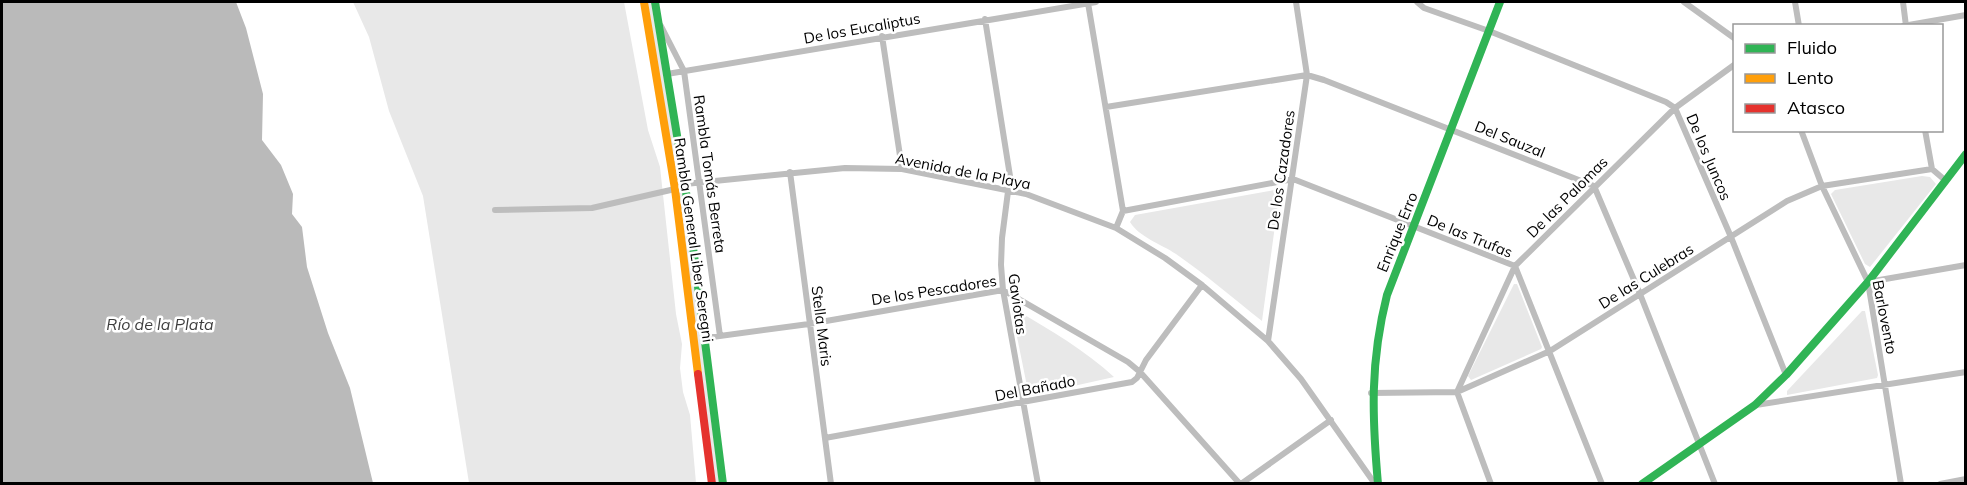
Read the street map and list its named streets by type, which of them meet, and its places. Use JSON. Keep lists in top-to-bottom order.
{
  "streets": {
    "street": [
      "De los Eucaliptus",
      "Del Sauzal",
      "De los Juncos",
      "De los Cazadores",
      "Avenida de la Playa",
      "Rambla Tomás Berreta",
      "De las Palomas",
      "Enrique Erro",
      "De las Trufas",
      "Rambla General Liber Seregni",
      "De las Culebras",
      "De los Pescadores",
      "Gaviotas",
      "Barlovento",
      "Stella Maris",
      "Del Bañado"
    ]
  },
  "crossings": [
    ["De los Eucaliptus", "Rambla Tomás Berreta"],
    ["De los Eucaliptus", "Rambla General Liber Seregni"],
    ["De los Eucaliptus", "Gaviotas"],
    ["Del Sauzal", "De los Cazadores"],
    ["Del Sauzal", "De las Palomas"],
    ["Del Sauzal", "Enrique Erro"],
    ["De los Juncos", "De las Palomas"],
    ["De los Juncos", "Enrique Erro"],
    ["De los Juncos", "De las Culebras"],
    ["De los Cazadores", "Avenida de la Playa"],
    ["De los Cazadores", "De las Trufas"],
    ["Avenida de la Playa", "Rambla Tomás Berreta"],
    ["Avenida de la Playa", "Enrique Erro"],
    ["Avenida de la Playa", "Rambla General Liber Seregni"],
    ["Avenida de la Playa", "Gaviotas"],
    ["Avenida de la Playa", "Stella Maris"],
    ["Rambla Tomás Berreta", "Rambla General Liber Seregni"],
    ["Rambla Tomás Berreta", "De los Pescadores"],
    ["De las Palomas", "De las Trufas"],
    ["De las Palomas", "De las Culebras"],
    ["Enrique Erro", "De las Trufas"],
    ["Enrique Erro", "De las Culebras"],
    ["De las Trufas", "De las Culebras"],
    ["Rambla General Liber Seregni", "De los Pescadores"],
    ["De las Culebras", "Barlovento"],
    ["De los Pescadores", "Gaviotas"],
    ["De los Pescadores", "Stella Maris"],
    ["De los Pescadores", "Del Bañado"],
    ["Gaviotas", "Del Bañado"],
    ["Stella Maris", "Del Bañado"]
  ],
  "water": ["Río de la Plata"],
  "legend": ["Fluido", "Lento", "Atasco"]
}
